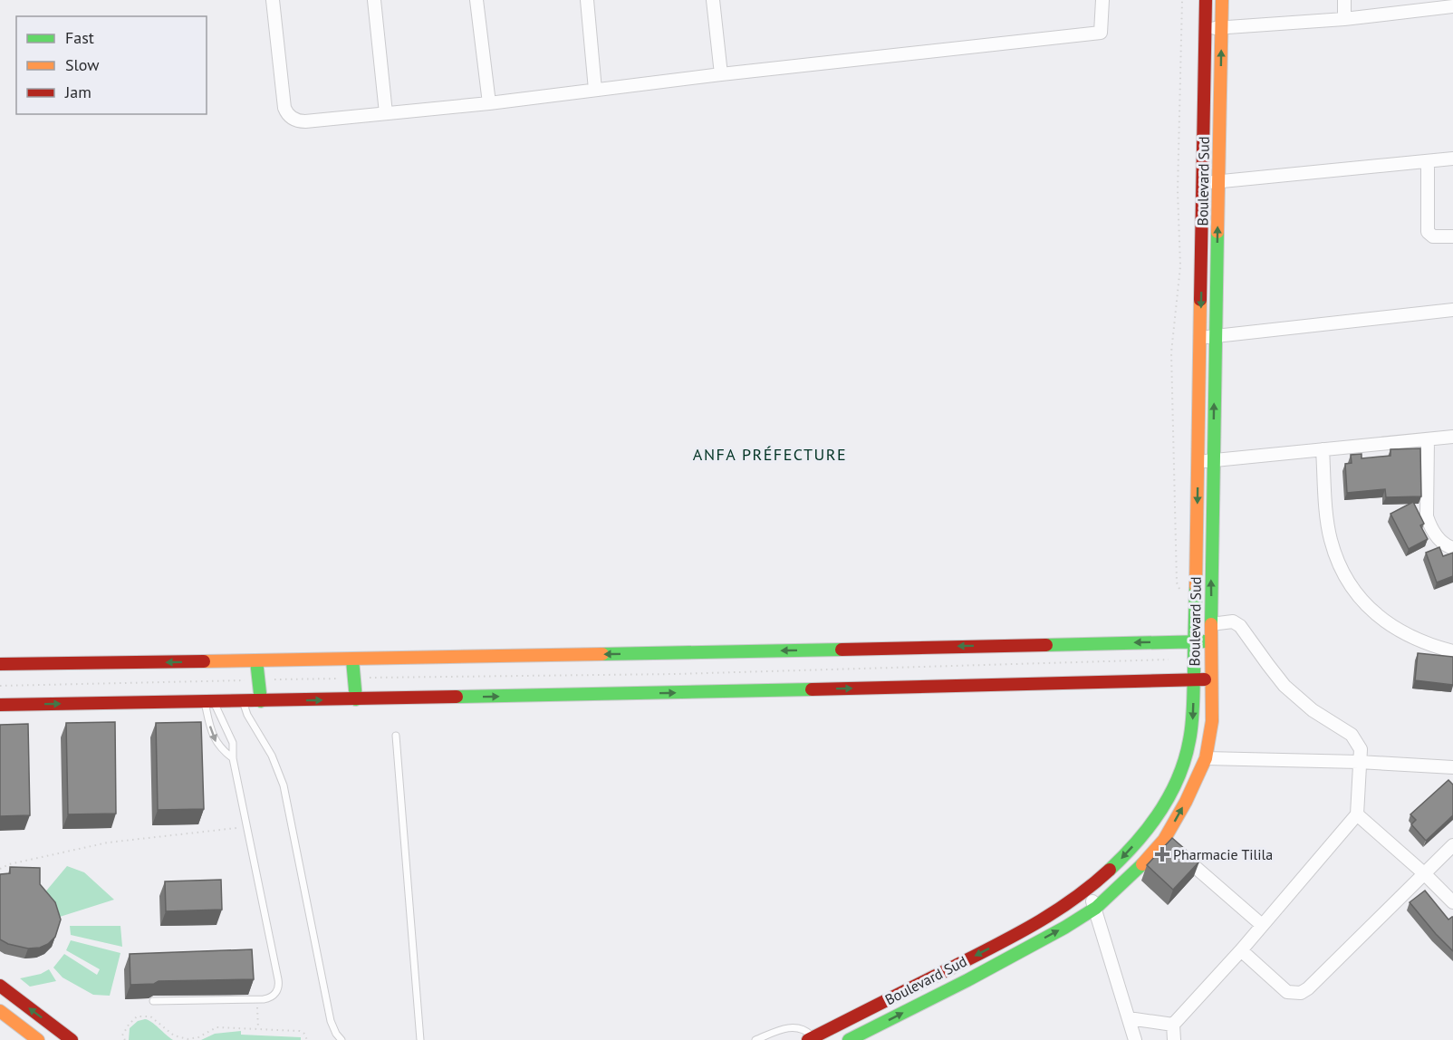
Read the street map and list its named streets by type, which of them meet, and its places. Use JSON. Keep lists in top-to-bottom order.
{
  "streets": {
    "main road": ["Boulevard Sud"]
  },
  "districts": ["ANFA PRÉFECTURE"],
  "places": {
    "health": ["Pharmacie Tilila"]
  },
  "legend": ["Fast", "Slow", "Jam"]
}
